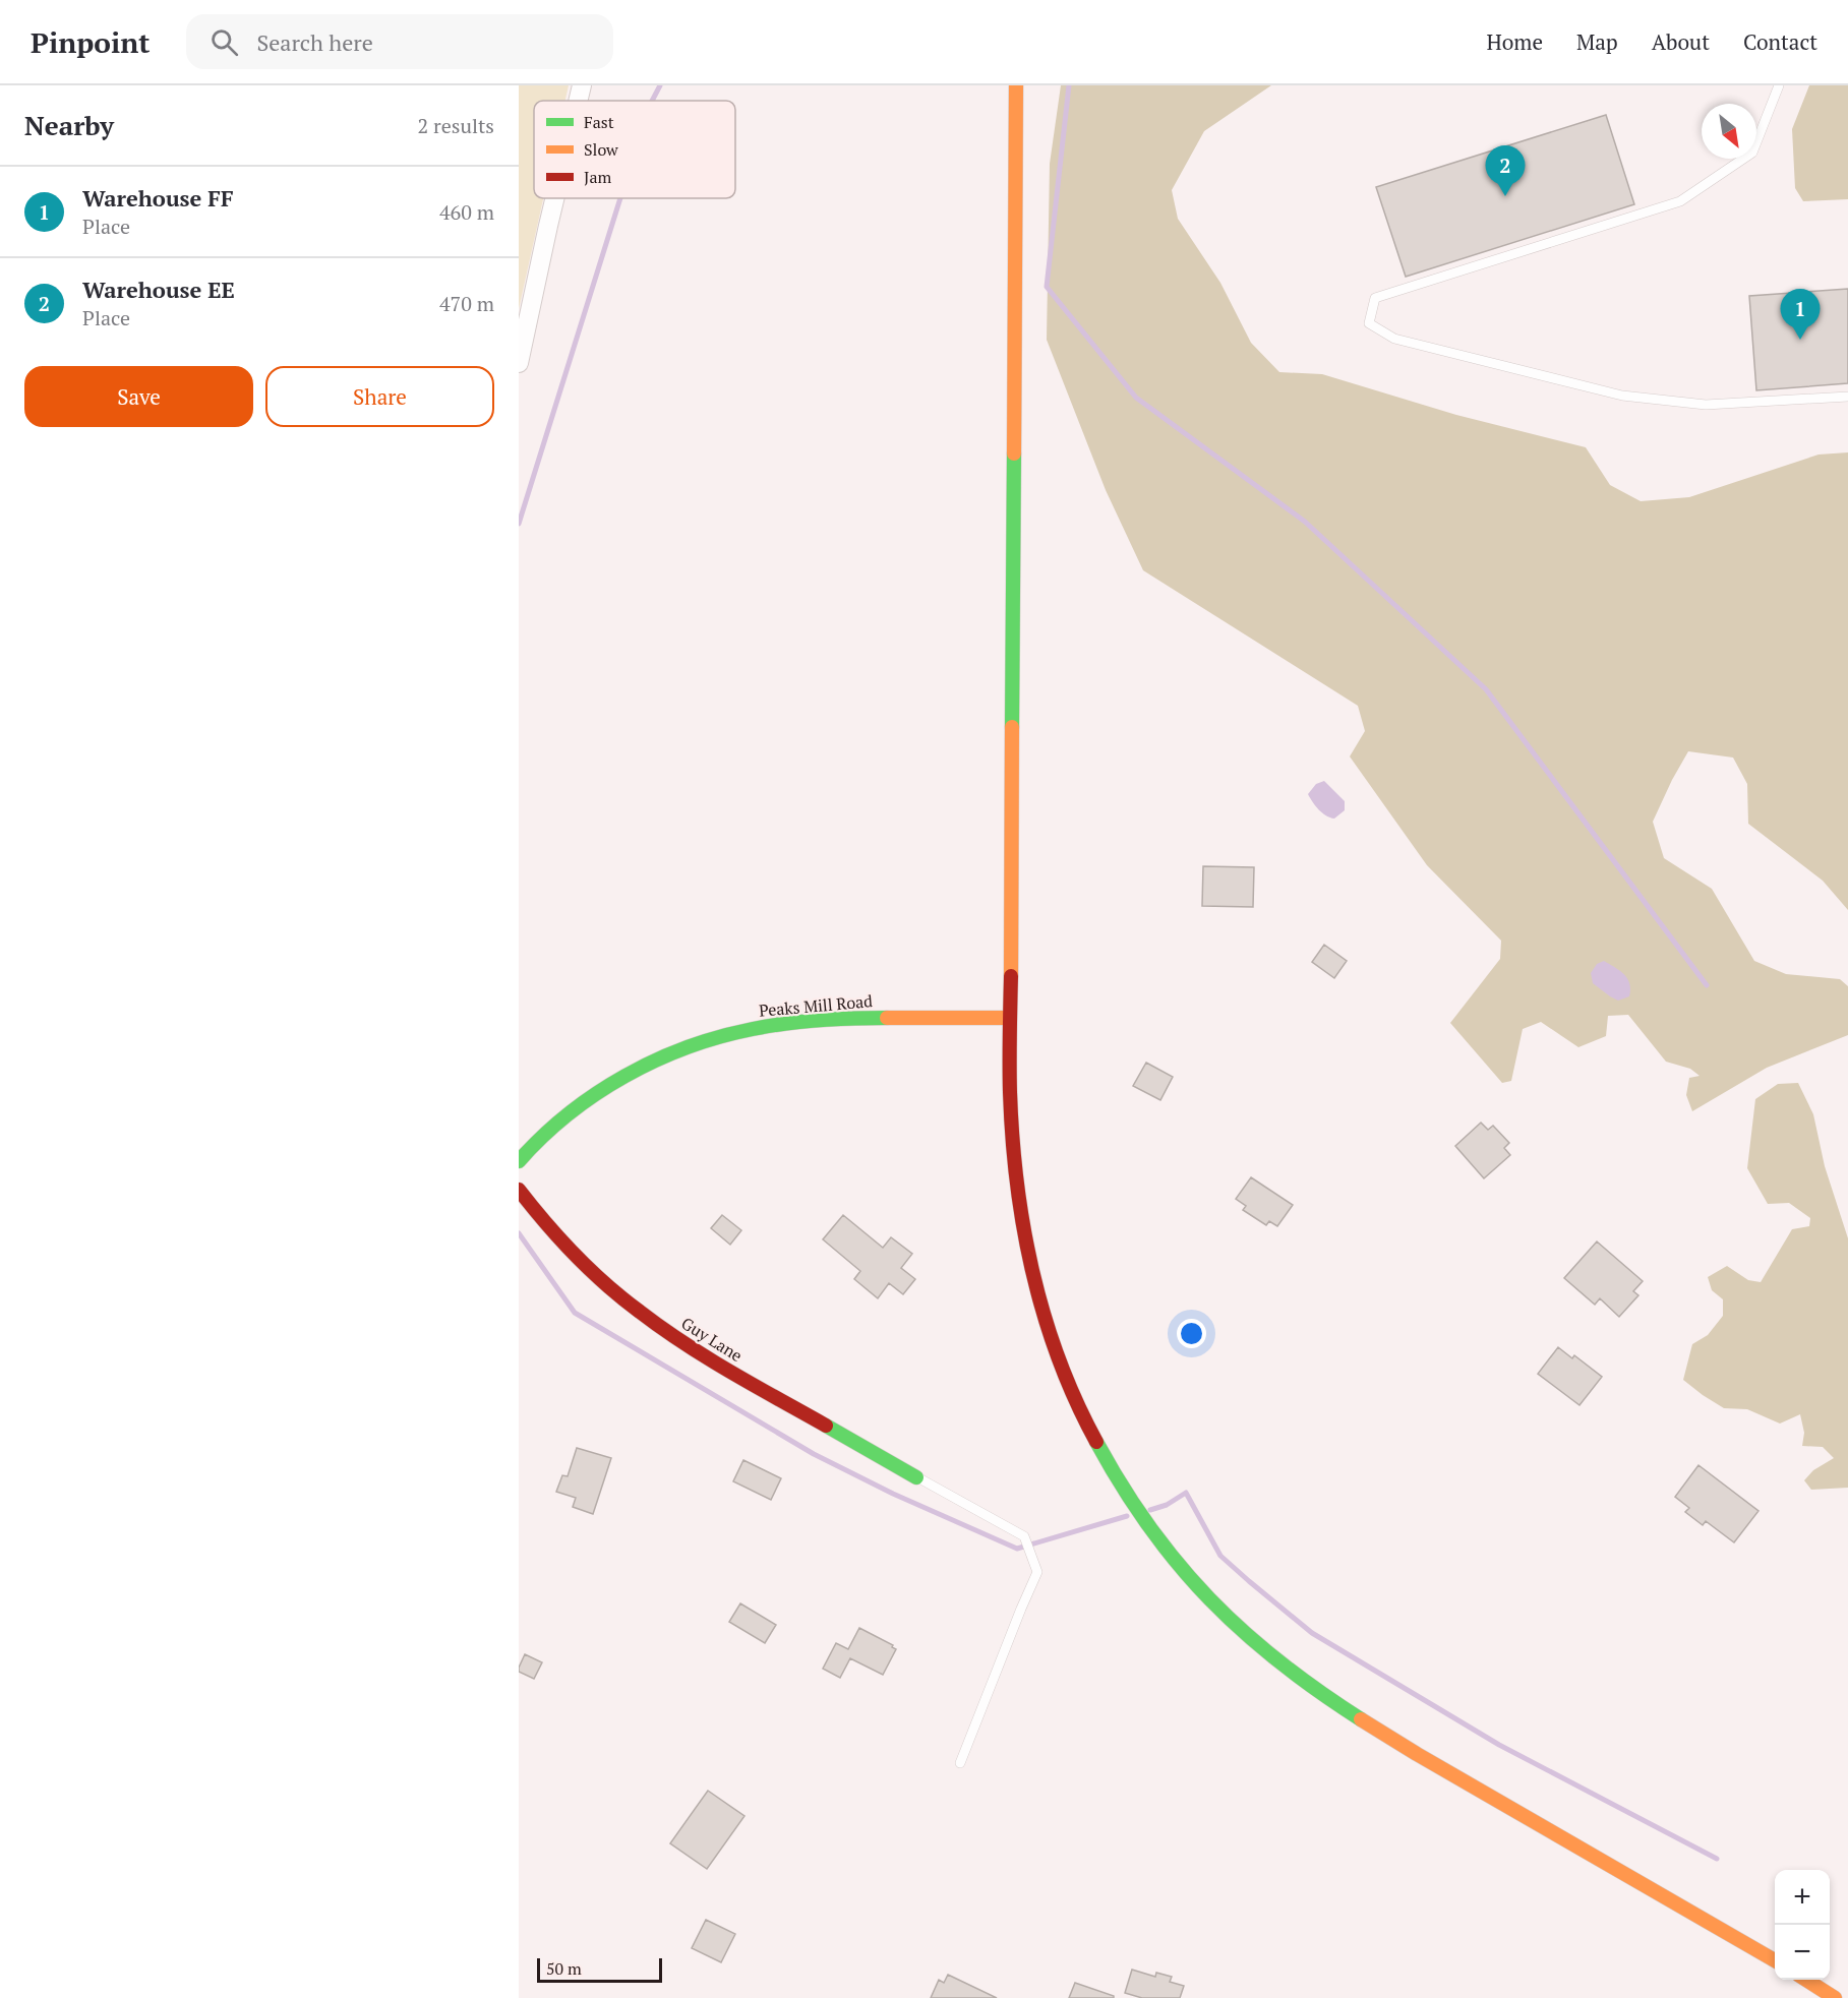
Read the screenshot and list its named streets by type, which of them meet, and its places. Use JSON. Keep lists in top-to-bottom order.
{
  "streets": {
    "main road": ["Peaks Mill Road", "Guy Lane"]
  },
  "legend": ["Fast", "Slow", "Jam"],
  "scale_bar": "50 m",
  "north": "bottom right",
  "page": {
    "header": "Pinpoint",
    "search": "Search here",
    "nav": [
      "Home",
      "Map",
      "About",
      "Contact"
    ],
    "heading": ["Nearby", "2 results"],
    "pins": ["2", "1"],
    "list": [
      {
        "mark": "1",
        "name": "Warehouse FF",
        "note": "Place",
        "value": "460 m"
      },
      {
        "mark": "2",
        "name": "Warehouse EE",
        "note": "Place",
        "value": "470 m"
      }
    ],
    "buttons": ["Save", "Share"],
    "map_buttons": ["+", "−"],
    "scale": "50 m"
  }
}
